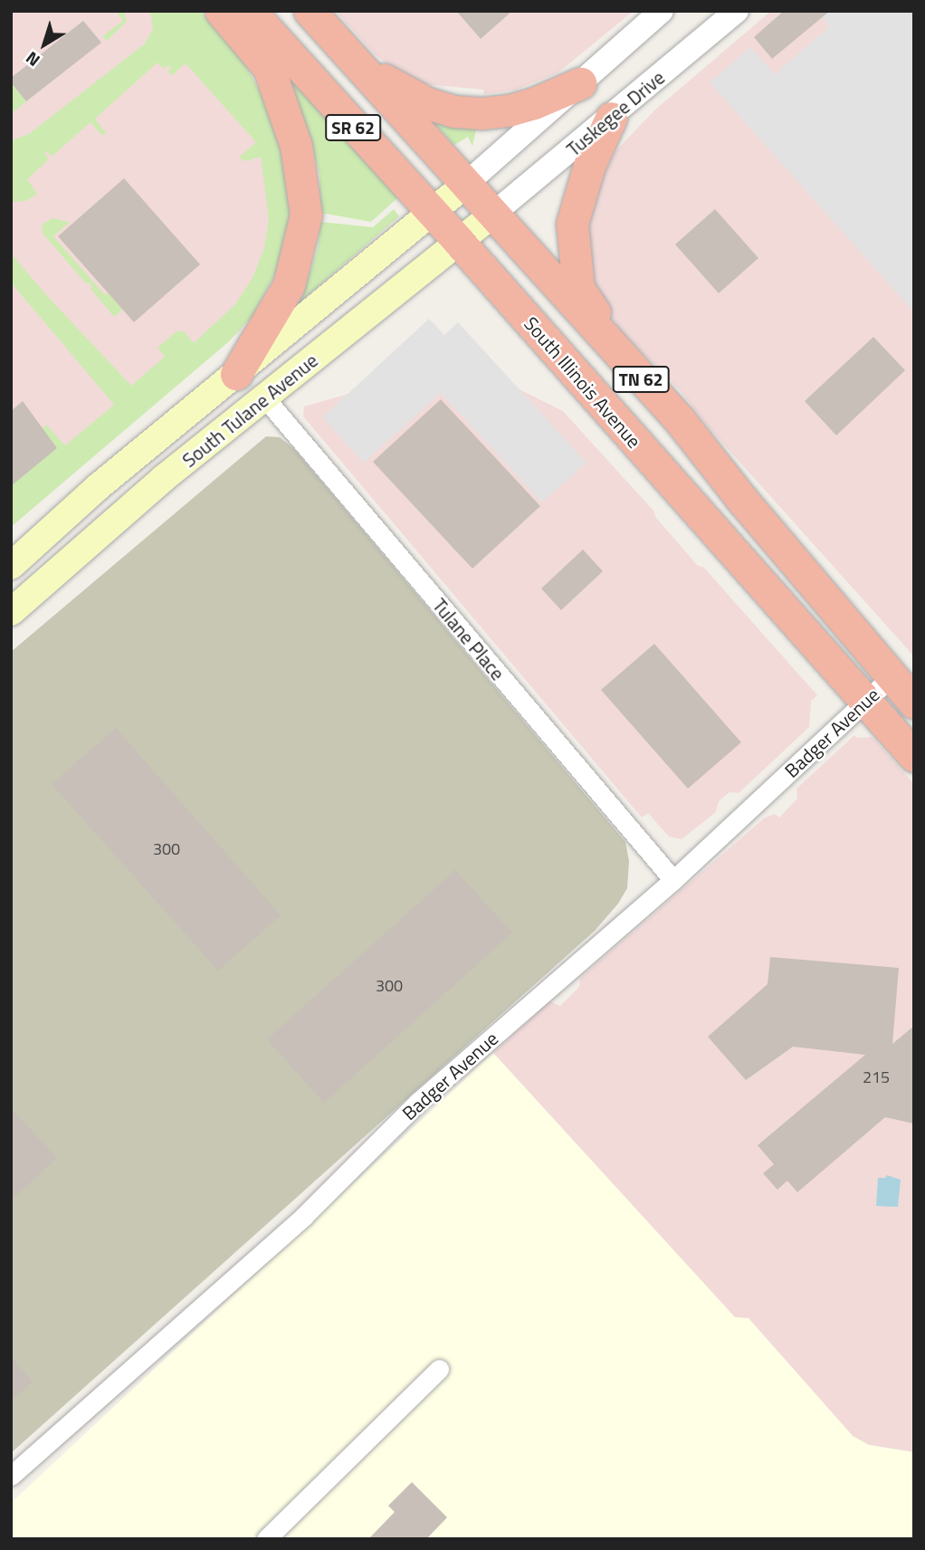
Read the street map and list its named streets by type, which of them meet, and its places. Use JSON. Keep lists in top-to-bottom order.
{
  "streets": {
    "highway": ["SR 62", "TN 62", "South Illinois Avenue"],
    "main road": ["South Tulane Avenue"],
    "street": ["Tuskegee Drive", "Tulane Place", "Badger Avenue"]
  },
  "crossings": [
    ["Tuskegee Drive", "TN 62"],
    ["Tuskegee Drive", "South Tulane Avenue"],
    ["TN 62", "South Tulane Avenue"],
    ["TN 62", "Badger Avenue"],
    ["South Illinois Avenue", "South Tulane Avenue"],
    ["South Illinois Avenue", "Badger Avenue"],
    ["South Tulane Avenue", "Tulane Place"],
    ["Tulane Place", "Badger Avenue"]
  ],
  "house_numbers": ["300", "300", "215"],
  "north": "bottom left"
}
